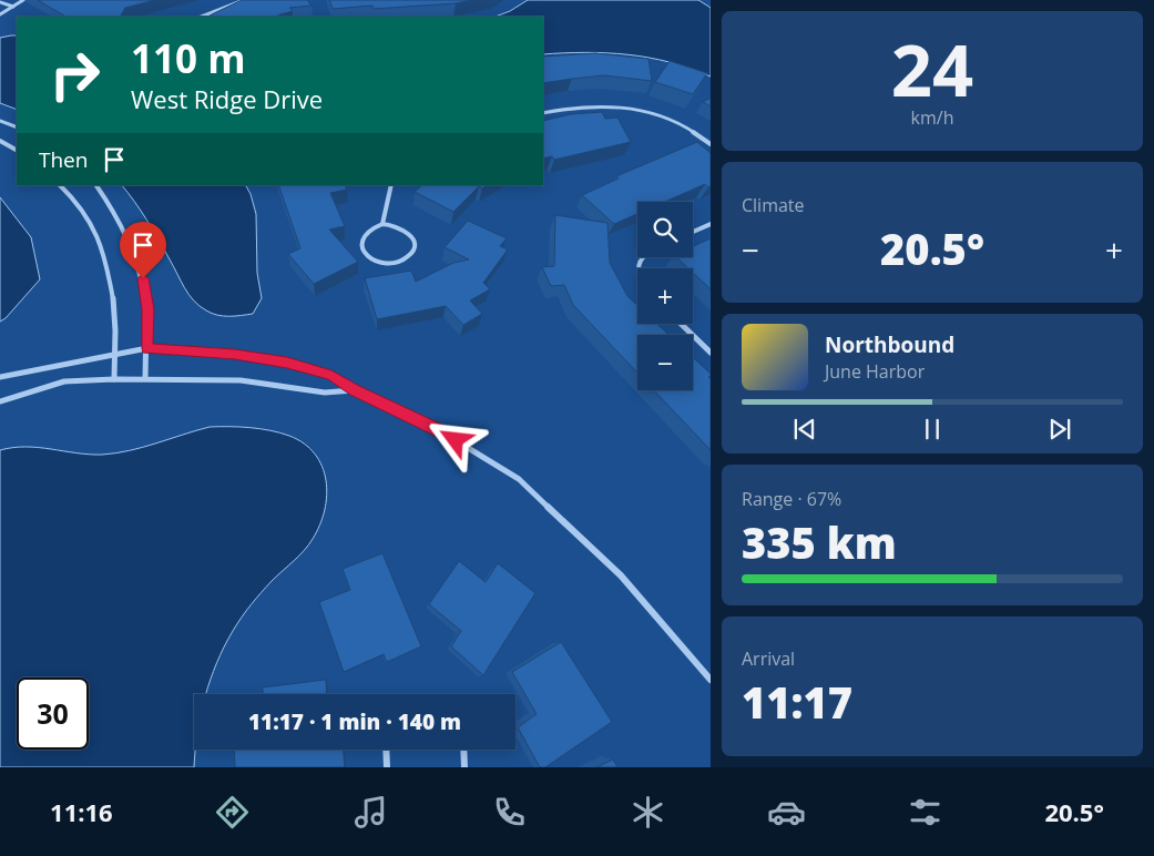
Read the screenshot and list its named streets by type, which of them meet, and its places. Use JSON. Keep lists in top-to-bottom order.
{
  "page": {
    "tile": [
      ["24", "km/h"],
      "Climate",
      ["Range · 67%", "335 km"],
      ["Arrival", "11:17"]
    ],
    "turn": ["110 m", "West Ridge Drive"],
    "then": "Then",
    "map_buttons": ["+", "−"],
    "heat": ["−", "20.5°", "+"],
    "song": ["Northbound", "June Harbor"],
    "limit": "30",
    "trip": "11:17 · 1 min · 140 m",
    "tabs": ["11:16", "20.5°"]
  }
}
